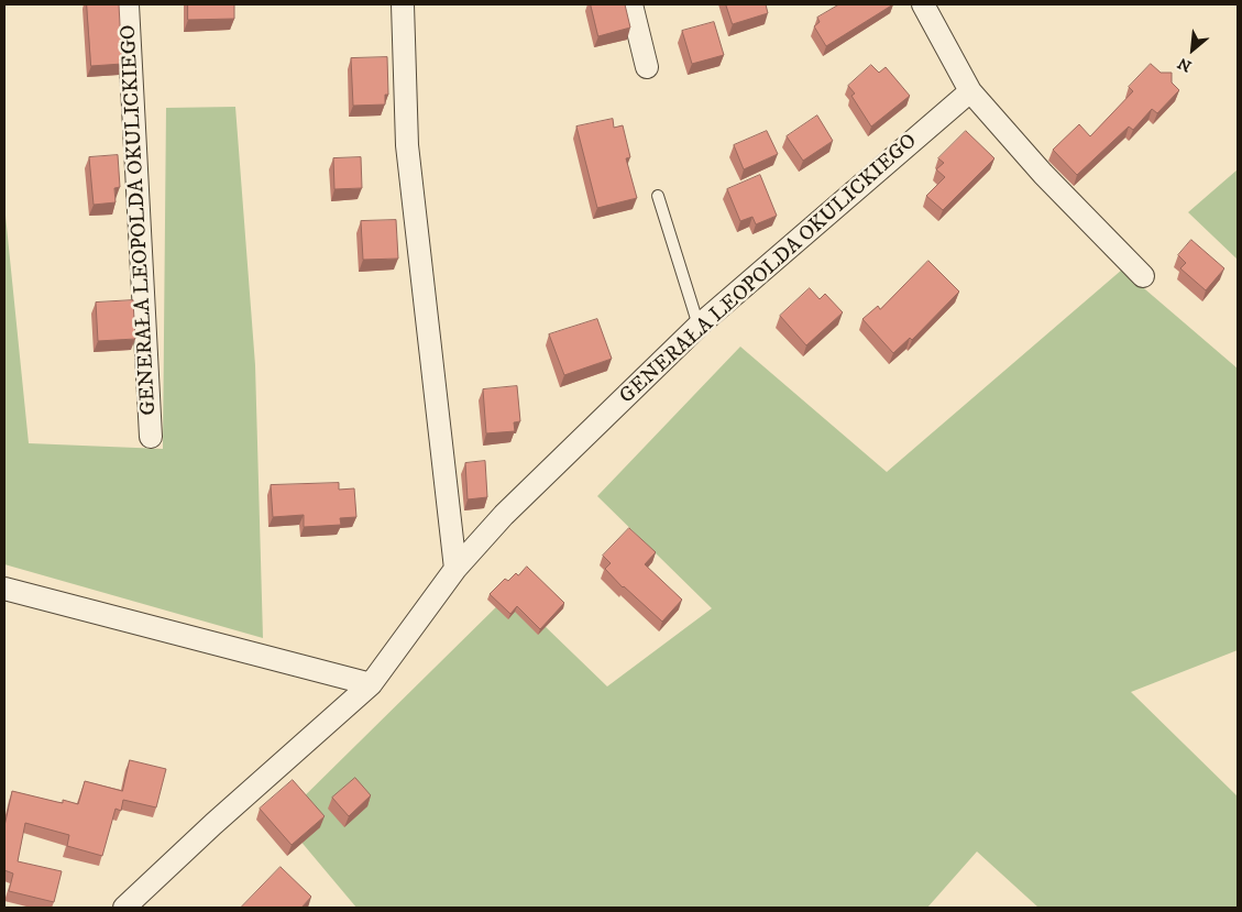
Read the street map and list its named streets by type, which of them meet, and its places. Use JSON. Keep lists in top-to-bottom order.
{
  "streets": {
    "street": ["GENERAŁA LEOPOLDA OKULICKIEGO"]
  },
  "north": "bottom left"
}
